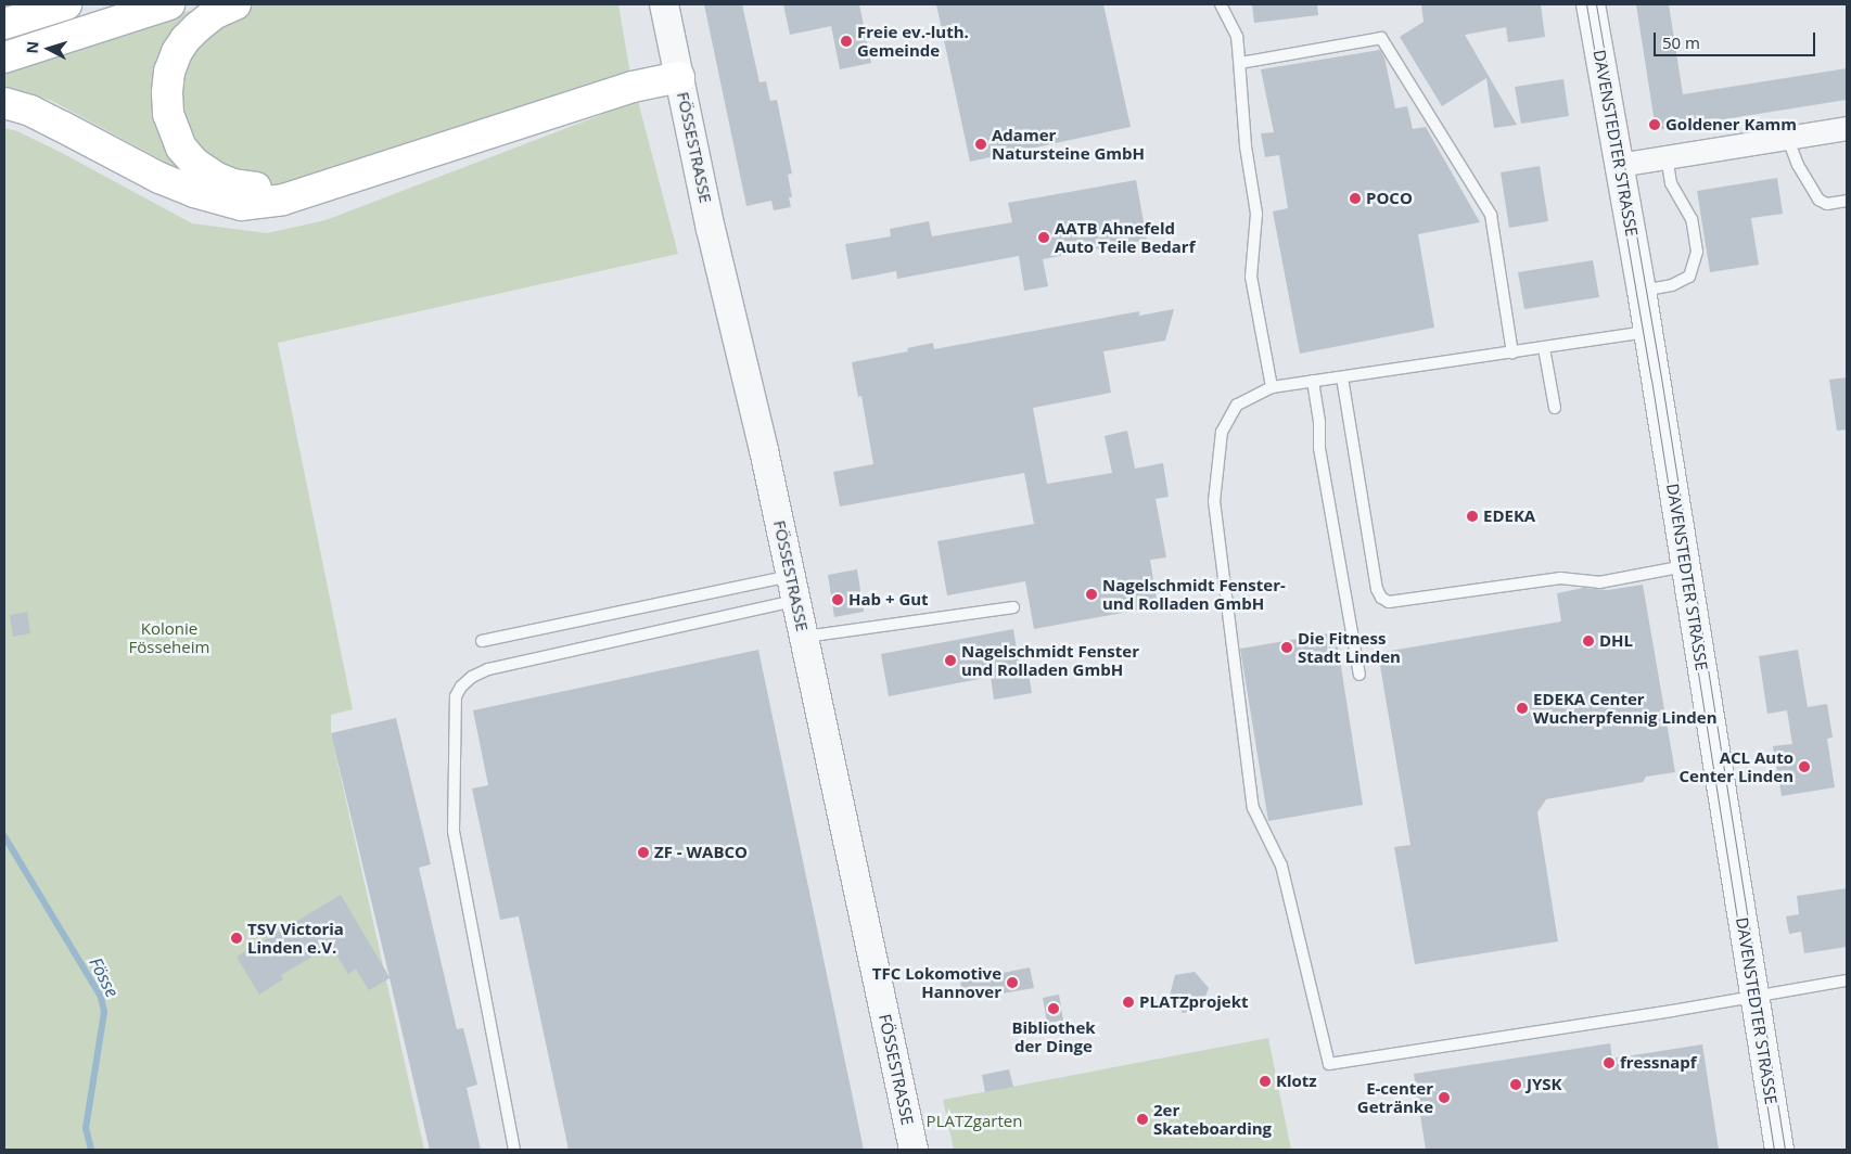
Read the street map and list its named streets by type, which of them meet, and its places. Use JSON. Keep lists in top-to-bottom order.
{
  "streets": {
    "street": ["DAVENSTEDTER STRASSE", "FÖSSESTRASSE"]
  },
  "water": ["Fösse"],
  "parks": ["Kolonie Fösseheim", "PLATZgarten"],
  "places": [
    "Freie ev.-luth. Gemeinde",
    "Goldener Kamm",
    "Adamer Natursteine GmbH",
    "POCO",
    "AATB Ahnefeld Auto Teile Bedarf",
    "EDEKA",
    "Nagelschmidt Fenster- und Rolladen GmbH",
    "Hab + Gut",
    "DHL",
    "Die Fitness Stadt Linden",
    "Nagelschmidt Fenster und Rolladen GmbH",
    "EDEKA Center Wucherpfennig Linden",
    "ACL Auto Center Linden",
    "ZF - WABCO",
    "TSV Victoria Linden e.V.",
    "TFC Lokomotive Hannover",
    "PLATZprojekt",
    "Bibliothek der Dinge",
    "fressnapf",
    "Klotz",
    "JYSK",
    "E-center Getränke",
    "2er Skateboarding"
  ],
  "scale_bar": "50 m",
  "north": "left"
}
